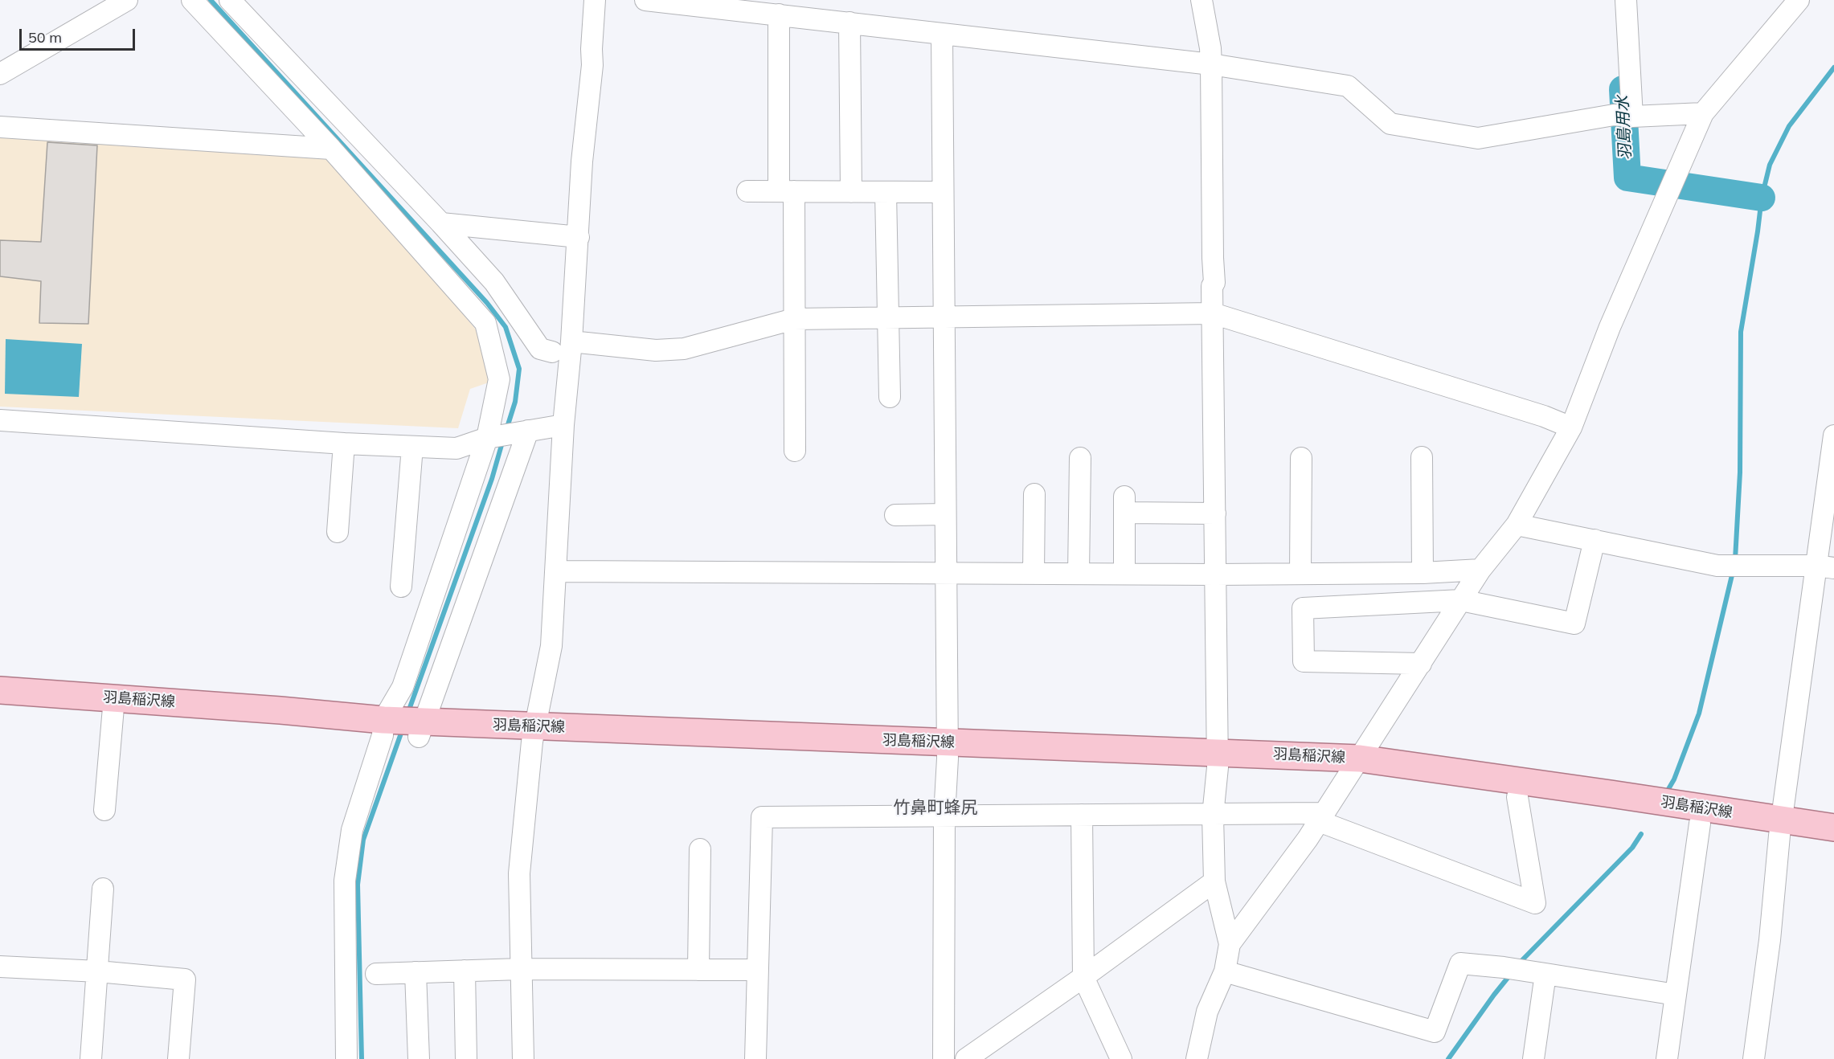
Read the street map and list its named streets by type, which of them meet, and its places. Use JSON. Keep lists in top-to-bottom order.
{
  "streets": {
    "main road": ["羽島稲沢線"]
  },
  "districts": ["竹鼻町蜂尻"],
  "water": ["羽島用水"],
  "scale_bar": "50 m"
}
